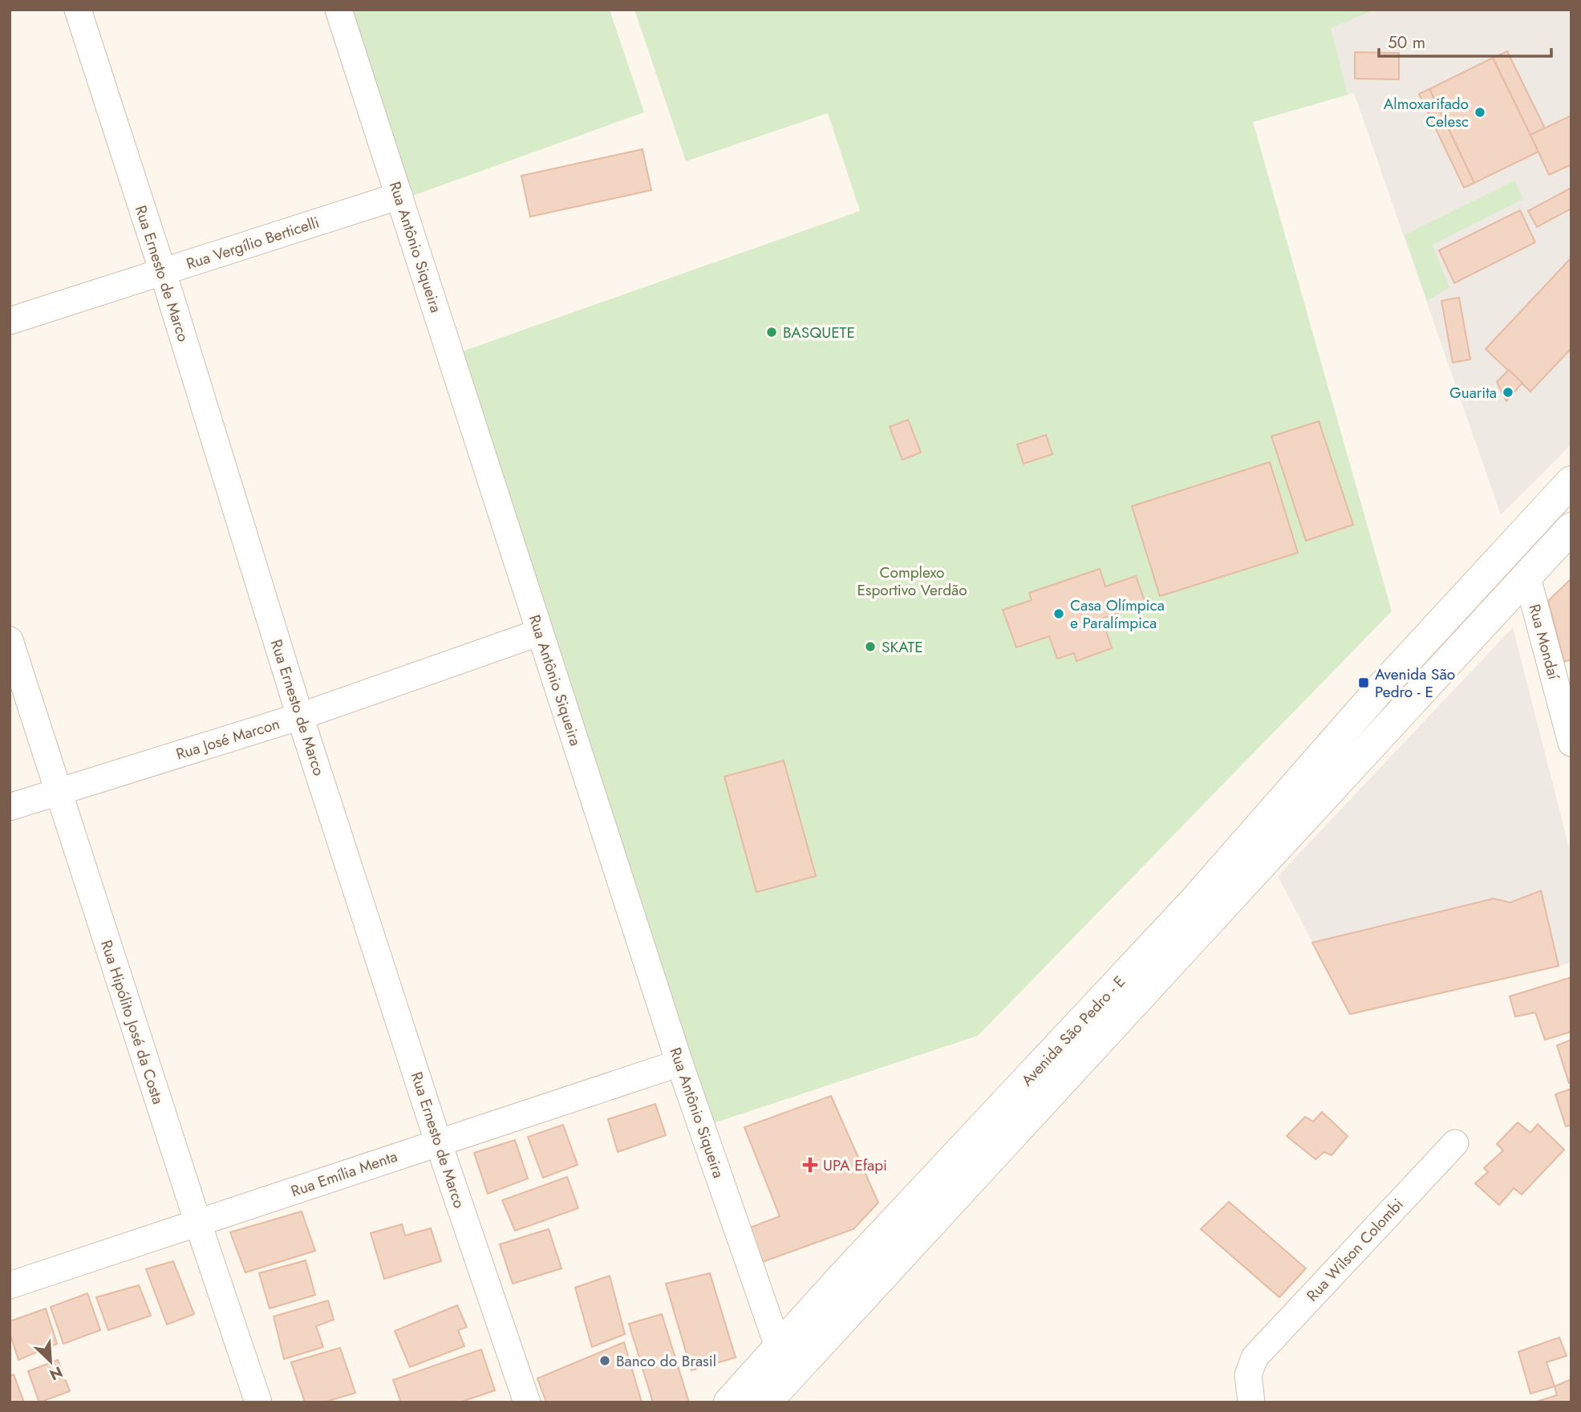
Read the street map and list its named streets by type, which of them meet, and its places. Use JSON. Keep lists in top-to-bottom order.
{
  "streets": {
    "main road": ["Avenida São Pedro - E"],
    "street": [
      "Rua Vergílio Berticelli",
      "Rua Antônio Siqueira",
      "Rua Ernesto de Marco",
      "Rua Mondaí",
      "Rua José Marcon",
      "Rua Hipólito José da Costa",
      "Rua Emília Menta",
      "Rua Wilson Colombi"
    ]
  },
  "crossings": [
    ["Rua Vergílio Berticelli", "Rua Antônio Siqueira"],
    ["Rua Vergílio Berticelli", "Rua Ernesto de Marco"],
    ["Rua Antônio Siqueira", "Rua José Marcon"],
    ["Rua Antônio Siqueira", "Avenida São Pedro - E"],
    ["Rua Antônio Siqueira", "Rua Emília Menta"],
    ["Rua Ernesto de Marco", "Rua José Marcon"],
    ["Rua Ernesto de Marco", "Rua Emília Menta"],
    ["Rua Mondaí", "Avenida São Pedro - E"],
    ["Rua José Marcon", "Rua Hipólito José da Costa"],
    ["Rua Hipólito José da Costa", "Rua Emília Menta"]
  ],
  "parks": ["Complexo Esportivo Verdão"],
  "places": {
    "other": [
      "Almoxarifado Celesc",
      "BASQUETE",
      "Guarita",
      "Casa Olímpica e Paralímpica",
      "SKATE",
      "Banco do Brasil"
    ],
    "transit": ["Avenida São Pedro - E"],
    "health": ["UPA Efapi"]
  },
  "scale_bar": "50 m",
  "north": "bottom right"
}
